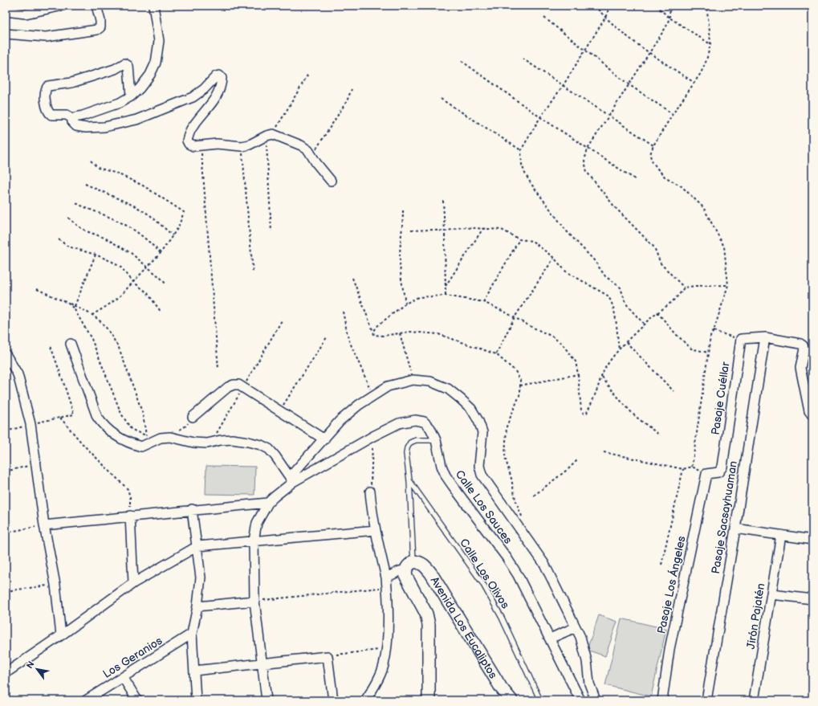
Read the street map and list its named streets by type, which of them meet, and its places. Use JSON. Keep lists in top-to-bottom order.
{
  "streets": {
    "street": [
      "Pasaje Cuéllar",
      "Calle Los Sauces",
      "Pasaje Sacsayhuaman",
      "Pasaje Los Ángeles",
      "Jirón Pajatén",
      "Avenida Los Eucaliptos",
      "Los Geranios"
    ],
    "lane": ["Calle Los Olivos"]
  },
  "crossings": [
    ["Pasaje Cuéllar", "Pasaje Los Ángeles"]
  ],
  "north": "top left"
}
